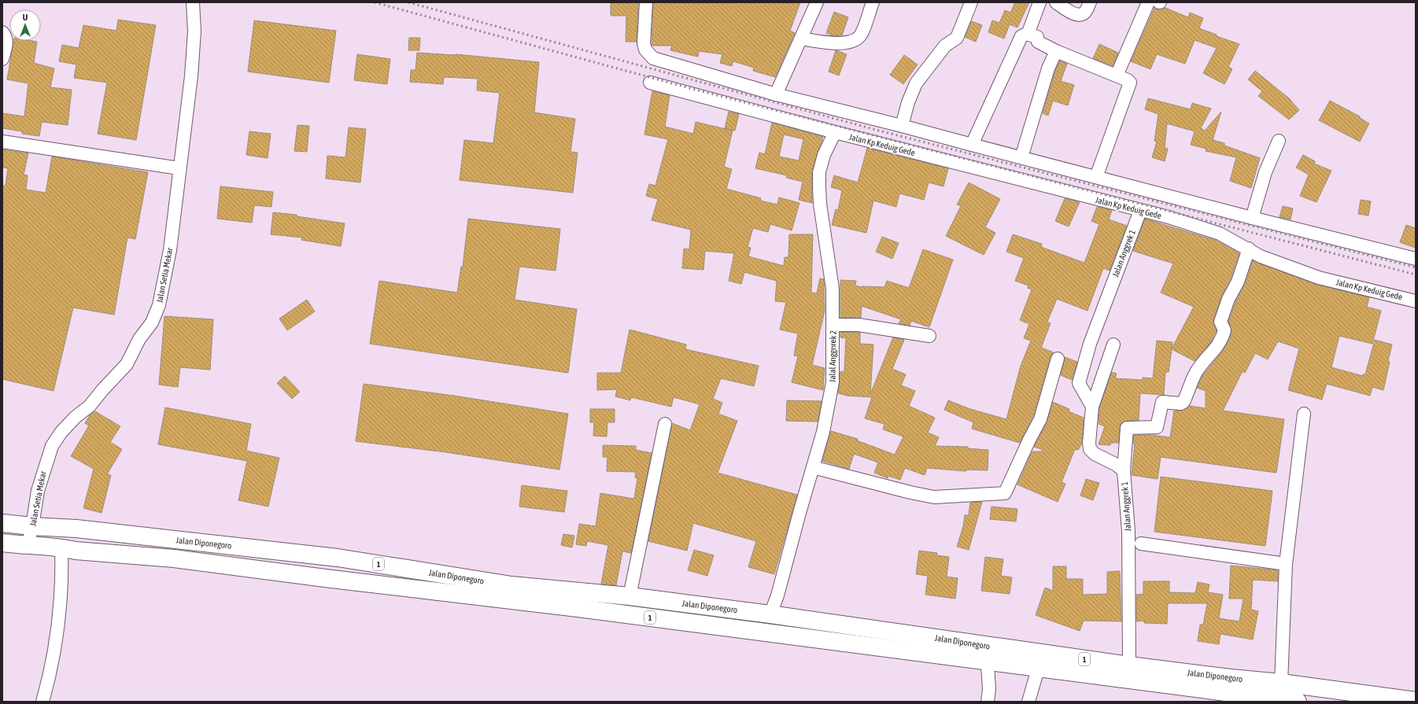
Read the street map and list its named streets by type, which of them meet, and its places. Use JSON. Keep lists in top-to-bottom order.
{
  "streets": {
    "highway": ["Jalan Diponegoro", "1"],
    "street": [
      "Jalan Kp Keduig Gede",
      "Jalan Anggrek 1",
      "Jalan Setia Mekar",
      "Jalal Anggnrek 2"
    ]
  },
  "crossings": [
    ["Jalan Kp Keduig Gede", "Jalan Anggrek 1"],
    ["Jalan Kp Keduig Gede", "Jalal Anggnrek 2"],
    ["Jalan Anggrek 1", "Jalan Diponegoro"],
    ["Jalan Setia Mekar", "Jalan Diponegoro"],
    ["Jalal Anggnrek 2", "Jalan Diponegoro"]
  ],
  "north": "top"
}
